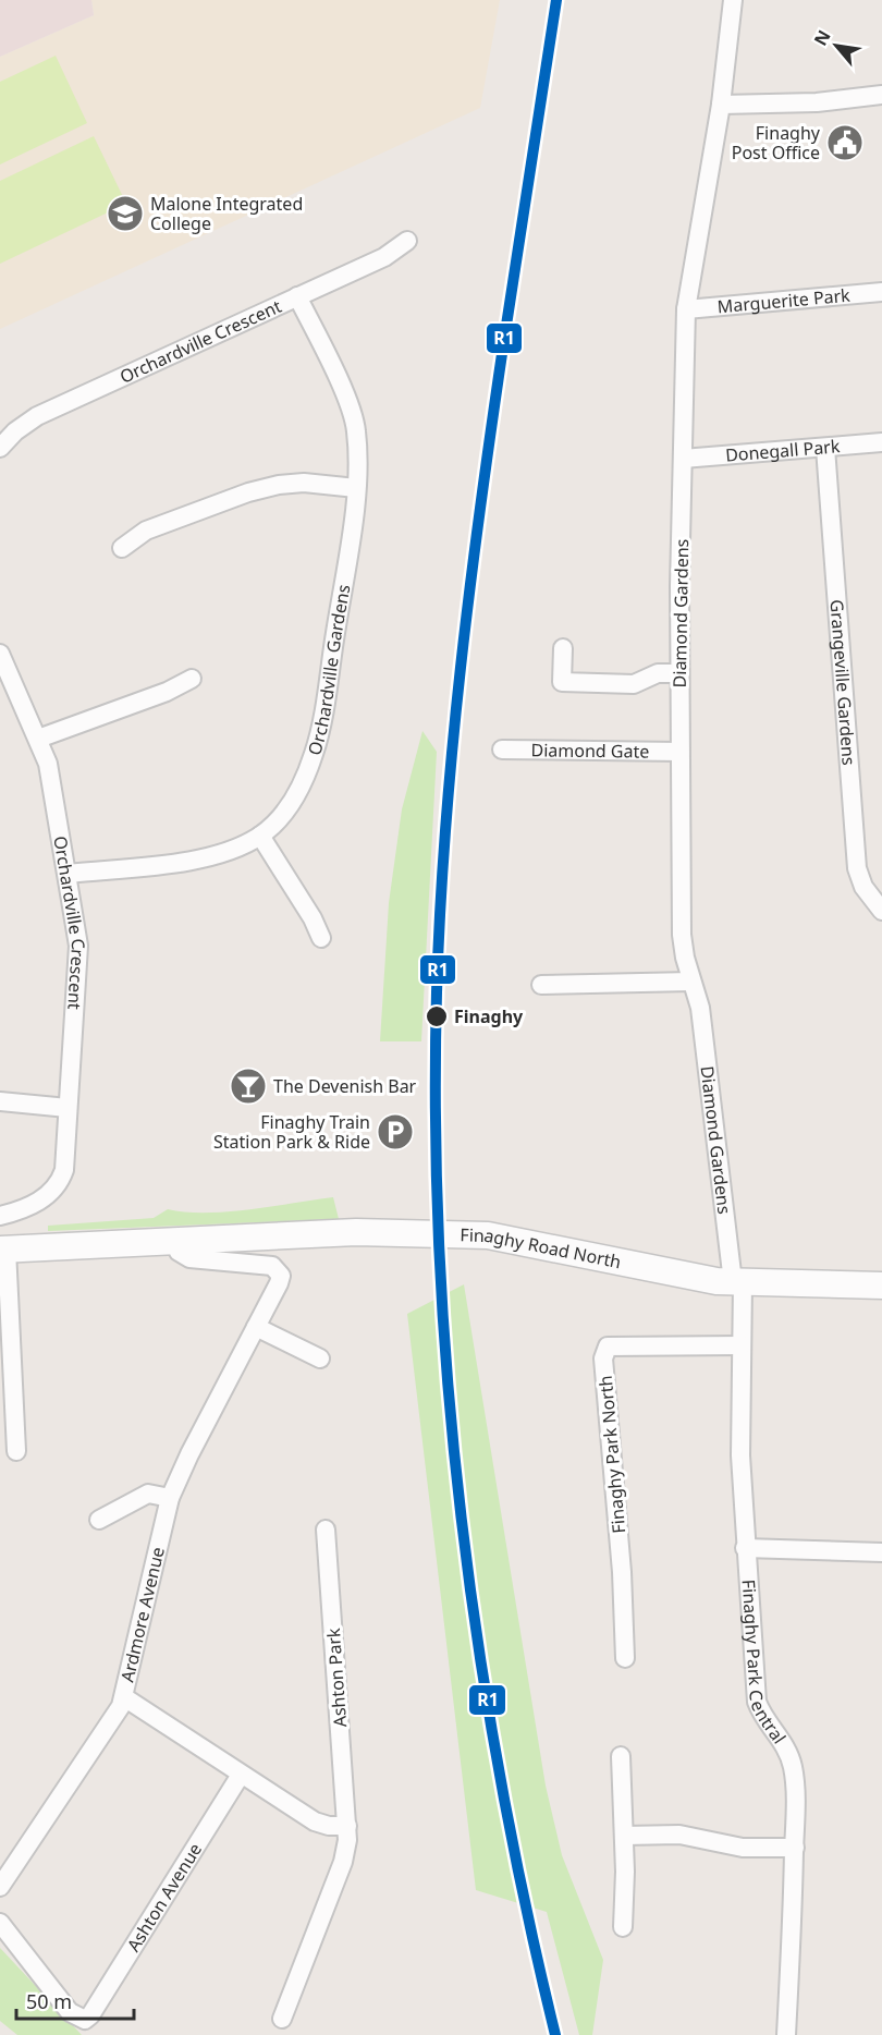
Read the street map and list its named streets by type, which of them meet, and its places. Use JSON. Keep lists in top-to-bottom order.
{
  "streets": {
    "street": [
      "Marguerite Park",
      "Orchardville Crescent",
      "Donegall Park",
      "Diamond Gardens",
      "Orchardville Gardens",
      "Grangeville Gardens",
      "Diamond Gate",
      "Finaghy Road North",
      "Finaghy Park North",
      "Ardmore Avenue",
      "Finaghy Park Central",
      "Ashton Park",
      "Ashton Avenue"
    ]
  },
  "crossings": [
    ["Marguerite Park", "Diamond Gardens"],
    ["Orchardville Crescent", "Orchardville Gardens"],
    ["Donegall Park", "Diamond Gardens"],
    ["Donegall Park", "Grangeville Gardens"],
    ["Diamond Gardens", "Diamond Gate"],
    ["Diamond Gardens", "Finaghy Road North"],
    ["Diamond Gardens", "Finaghy Park Central"],
    ["Finaghy Road North", "Ardmore Avenue"],
    ["Finaghy Road North", "Finaghy Park Central"],
    ["Finaghy Park North", "Finaghy Park Central"]
  ],
  "places": {
    "public building": ["Finaghy Post Office"],
    "school or university": ["Malone Integrated College"],
    "other": ["Finaghy"],
    "bar": ["The Devenish Bar"],
    "parking": ["Finaghy Train Station Park & Ride"]
  },
  "lines": ["transit line R1"],
  "scale_bar": "50 m",
  "north": "top left"
}
